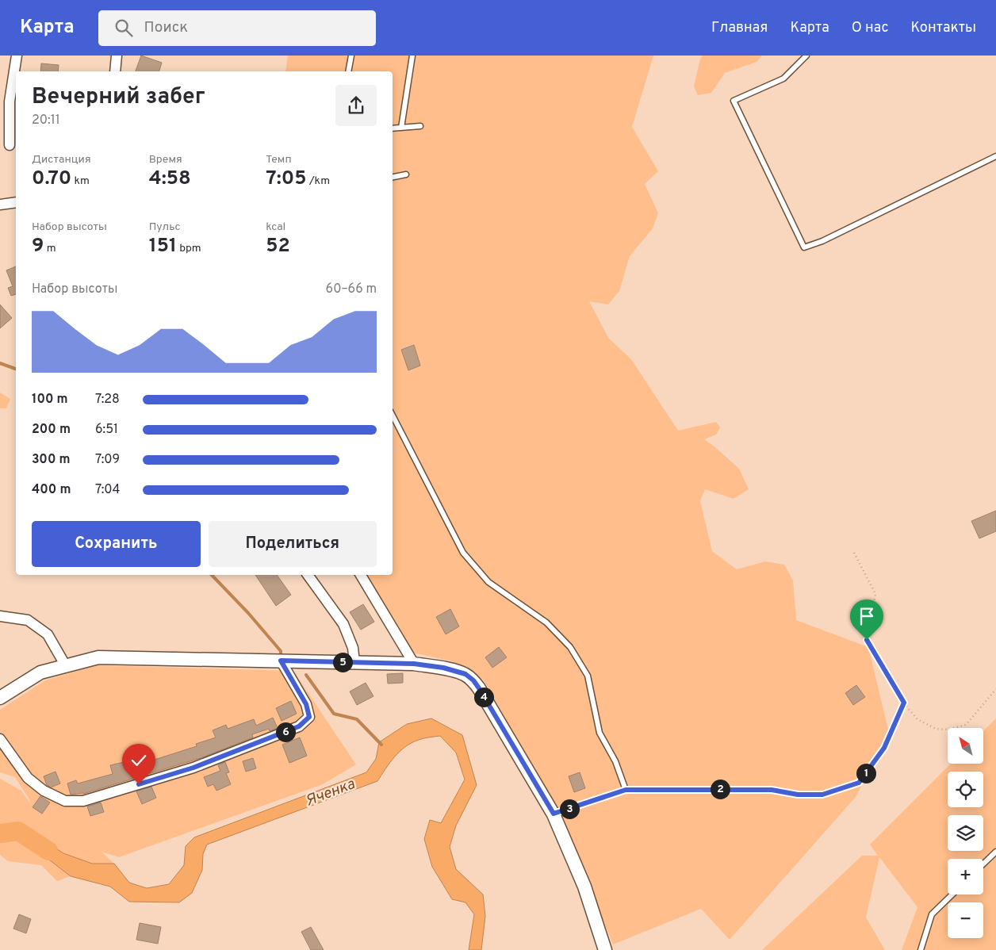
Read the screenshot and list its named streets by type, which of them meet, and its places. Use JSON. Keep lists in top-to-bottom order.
{
  "water": ["Яченка"],
  "north": "top left",
  "page": {
    "header": "Карта",
    "search": "Поиск",
    "nav": [
      "Главная",
      "Карта",
      "О нас",
      "Контакты"
    ],
    "heading": ["Вечерний забег", "20:11"],
    "stats": [
      ["Дистанция", "0.70 km"],
      ["Время", "4:58"],
      ["Темп", "7:05 /km"],
      ["Набор высоты", "9 m"],
      ["Пульс", "151 bpm"],
      ["kcal", "52"]
    ],
    "chart": ["Набор высоты", "60–66 m"],
    "list": [
      {
        "name": "100 m",
        "note": "7:28"
      },
      {
        "name": "200 m",
        "note": "6:51"
      },
      {
        "name": "300 m",
        "note": "7:09"
      },
      {
        "name": "400 m",
        "note": "7:04"
      }
    ],
    "buttons": ["Сохранить", "Поделиться"],
    "pins": [
      "5",
      "4",
      "6",
      "1",
      "2",
      "3"
    ],
    "map_buttons": ["+", "−"]
  }
}
